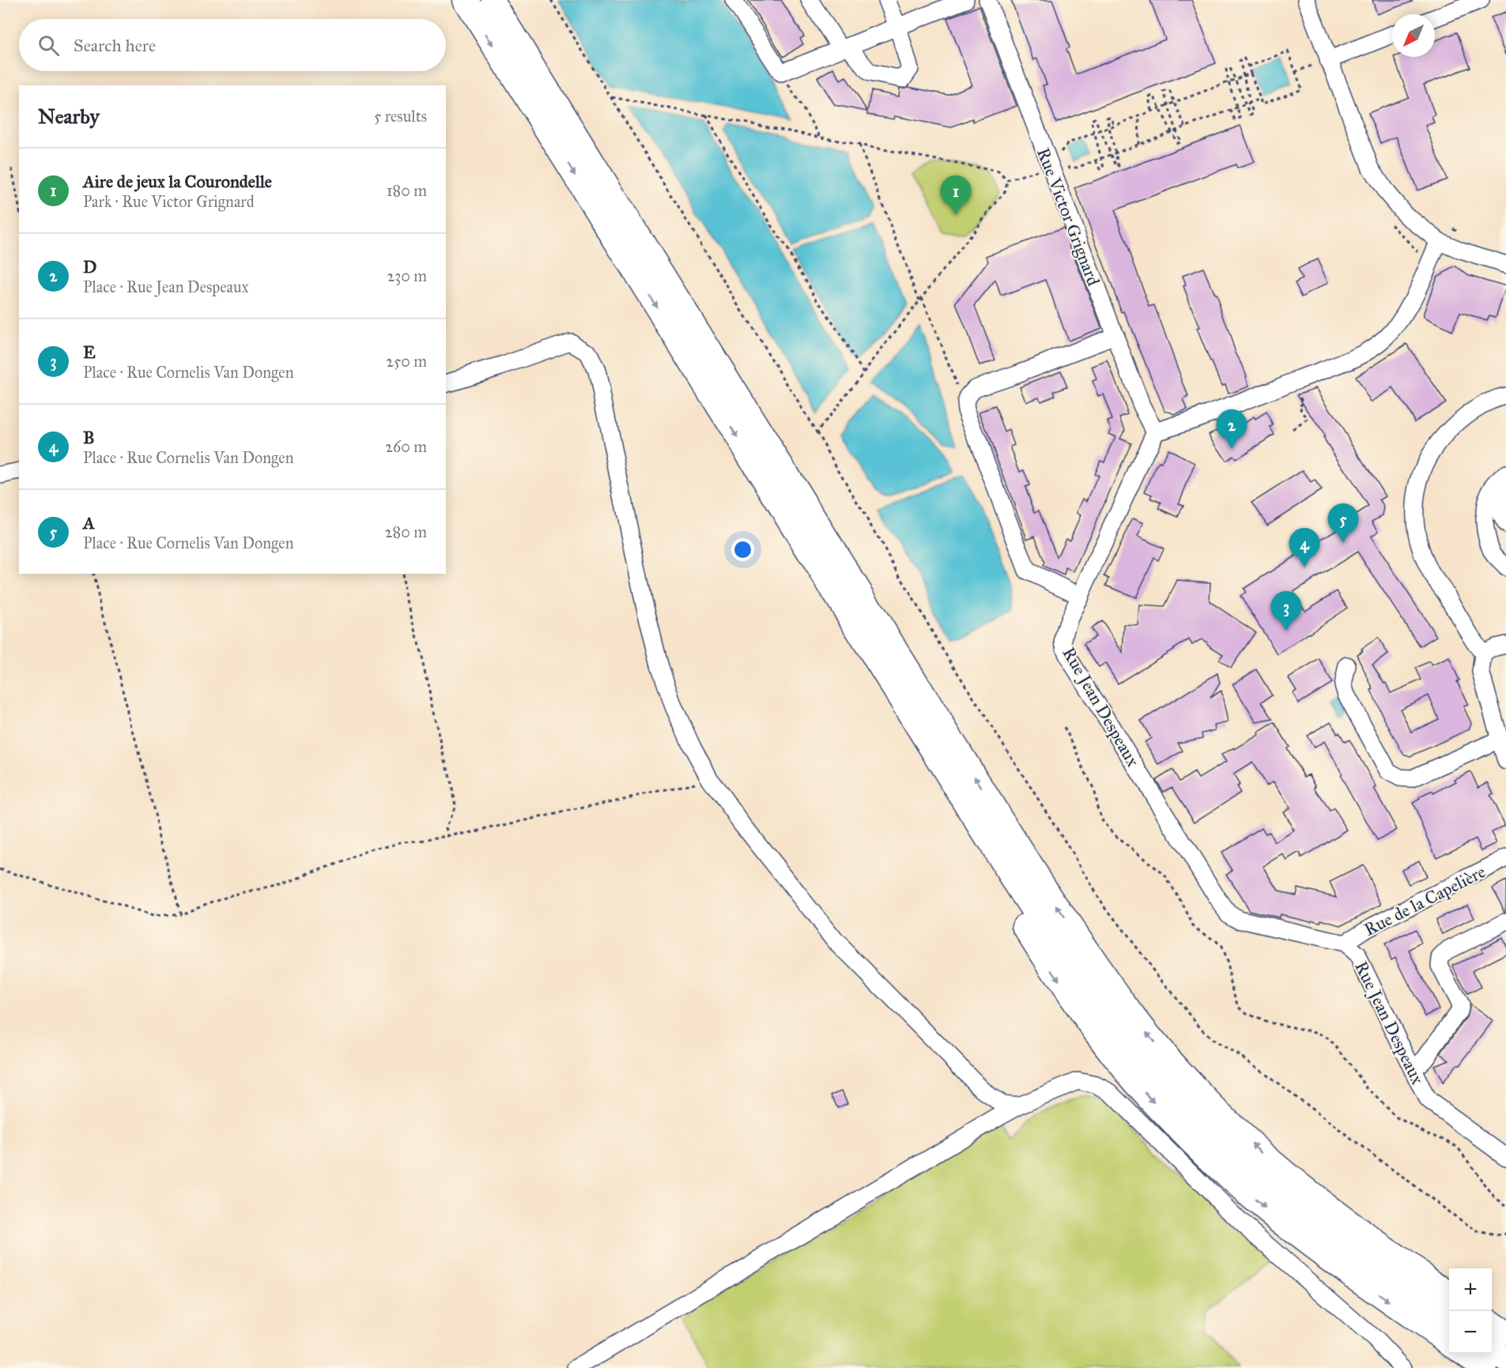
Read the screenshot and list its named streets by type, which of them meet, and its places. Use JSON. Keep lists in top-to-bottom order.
{
  "streets": {
    "street": ["Rue Victor Grignard", "Rue Jean Despeaux", "Rue de la Capelière"]
  },
  "crossings": [
    ["Rue Victor Grignard", "Rue Jean Despeaux"],
    ["Rue Jean Despeaux", "Rue de la Capelière"]
  ],
  "north": "bottom left",
  "page": {
    "search": "Search here",
    "heading": ["Nearby", "5 results"],
    "list": [
      {
        "mark": "1",
        "name": "Aire de jeux la Courondelle",
        "note": "Park · Rue Victor Grignard",
        "value": "180 m"
      },
      {
        "mark": "2",
        "name": "D",
        "note": "Place · Rue Jean Despeaux",
        "value": "230 m"
      },
      {
        "mark": "3",
        "name": "E",
        "note": "Place · Rue Cornelis Van Dongen",
        "value": "250 m"
      },
      {
        "mark": "4",
        "name": "B",
        "note": "Place · Rue Cornelis Van Dongen",
        "value": "260 m"
      },
      {
        "mark": "5",
        "name": "A",
        "note": "Place · Rue Cornelis Van Dongen",
        "value": "280 m"
      }
    ],
    "pins": [
      "1",
      "2",
      "5",
      "4",
      "3"
    ],
    "map_buttons": ["+", "−"]
  }
}
